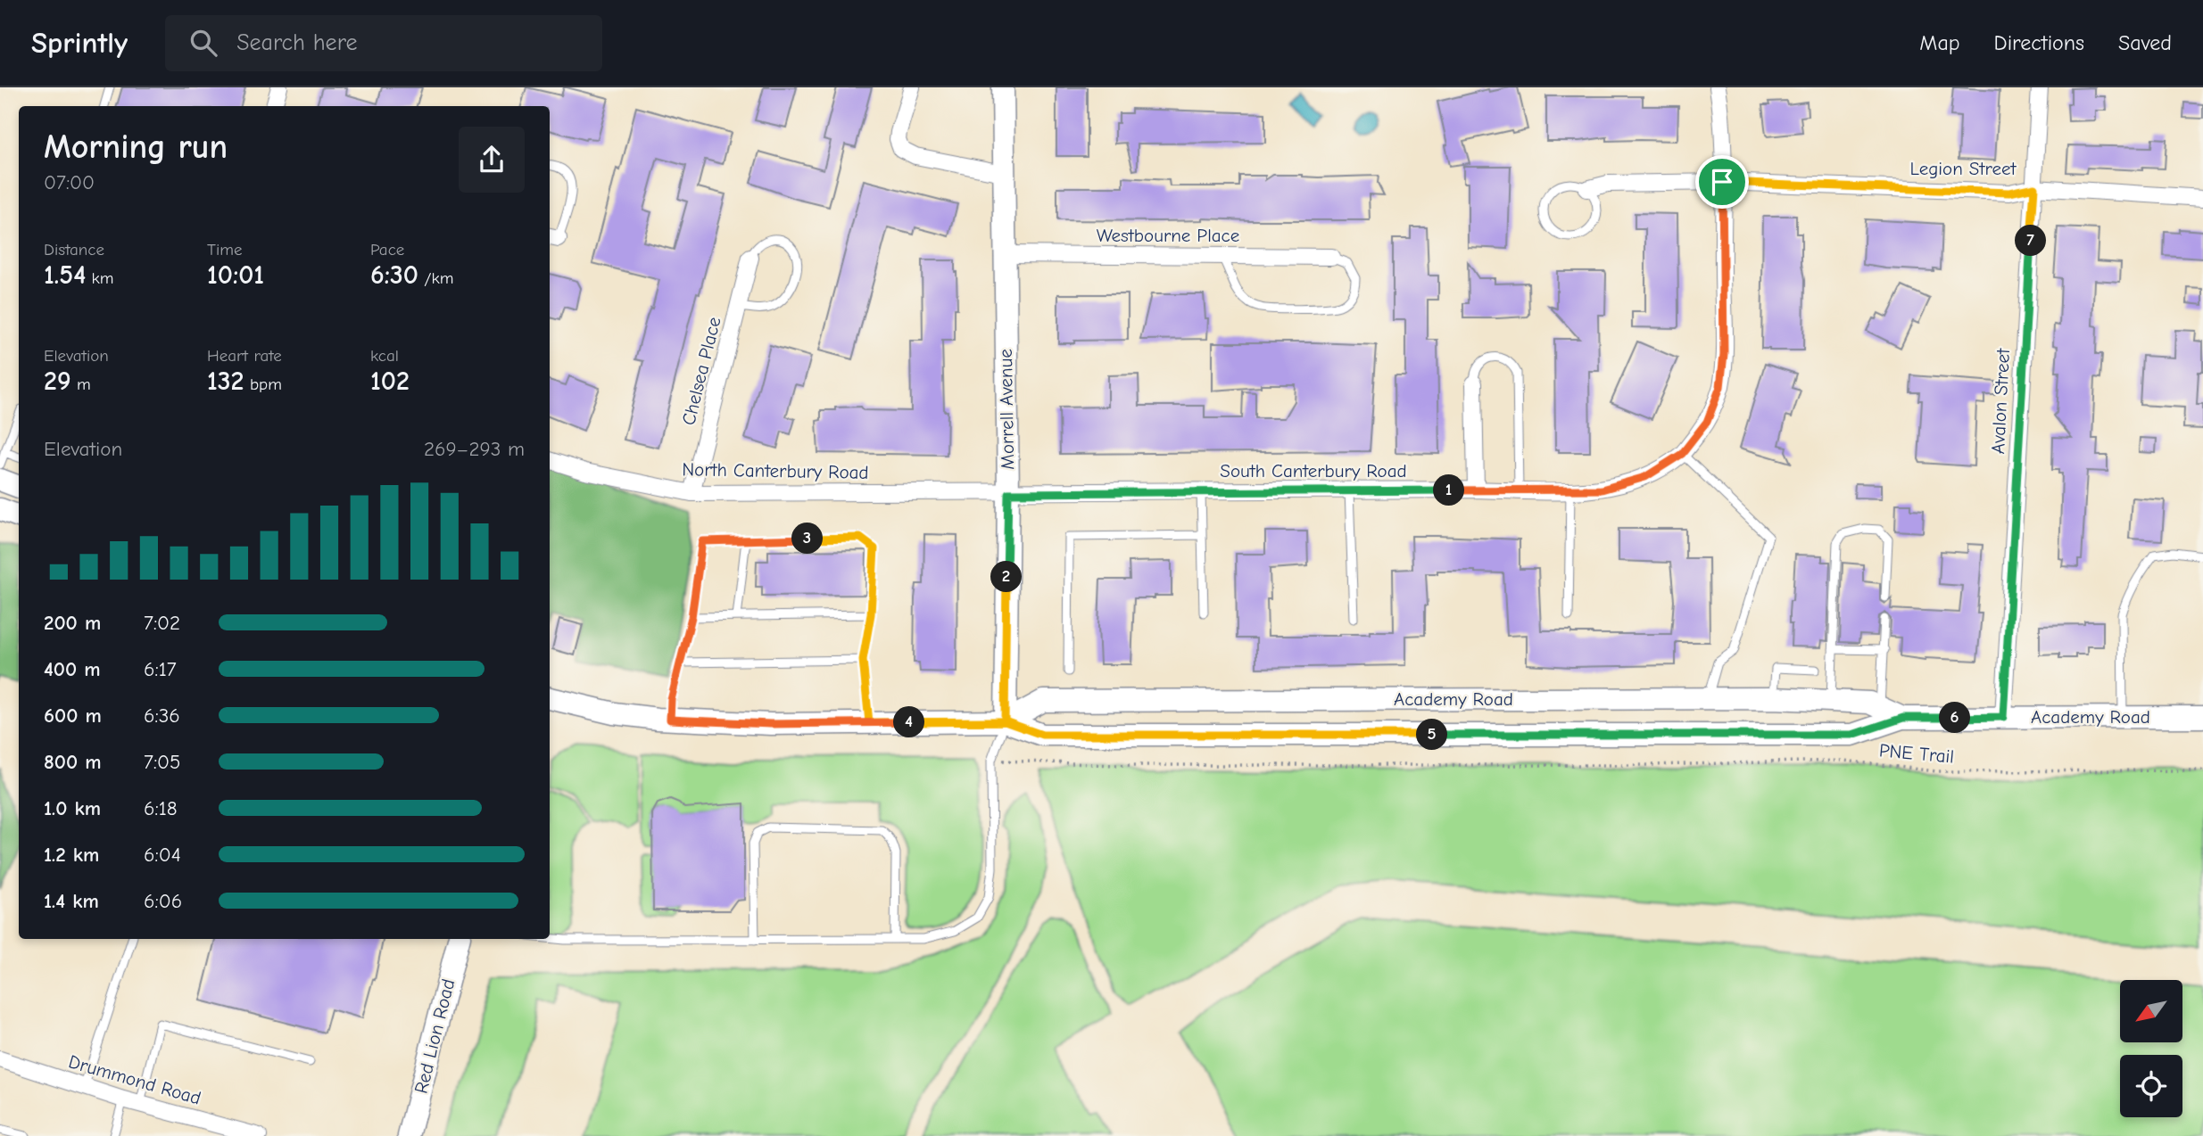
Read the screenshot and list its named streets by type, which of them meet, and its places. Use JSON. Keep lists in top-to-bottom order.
{
  "streets": {
    "main road": ["Morrell Avenue", "Academy Road", "Red Lion Road"],
    "street": [
      "Legion Street",
      "Westbourne Place",
      "Chelsea Place",
      "Avalon Street",
      "North Canterbury Road",
      "South Canterbury Road",
      "Drummond Road"
    ],
    "path": ["PNE Trail"]
  },
  "crossings": [
    ["Legion Street", "Avalon Street"],
    ["Legion Street", "South Canterbury Road"],
    ["Westbourne Place", "Morrell Avenue"],
    ["Chelsea Place", "North Canterbury Road"],
    ["Avalon Street", "Academy Road"],
    ["Morrell Avenue", "North Canterbury Road"],
    ["Morrell Avenue", "South Canterbury Road"],
    ["Morrell Avenue", "Academy Road"],
    ["North Canterbury Road", "South Canterbury Road"]
  ],
  "north": "bottom left",
  "page": {
    "header": "Sprintly",
    "search": "Search here",
    "nav": ["Map", "Directions", "Saved"],
    "heading": ["Morning run", "07:00"],
    "stats": [
      ["Distance", "1.54 km"],
      ["Time", "10:01"],
      ["Pace", "6:30 /km"],
      ["Elevation", "29 m"],
      ["Heart rate", "132 bpm"],
      ["kcal", "102"]
    ],
    "pins": [
      "7",
      "1",
      "3",
      "2",
      "6",
      "4",
      "5"
    ],
    "chart": ["Elevation", "269–293 m"],
    "list": [
      {
        "name": "200 m",
        "note": "7:02"
      },
      {
        "name": "400 m",
        "note": "6:17"
      },
      {
        "name": "600 m",
        "note": "6:36"
      },
      {
        "name": "800 m",
        "note": "7:05"
      },
      {
        "name": "1.0 km",
        "note": "6:18"
      },
      {
        "name": "1.2 km",
        "note": "6:04"
      },
      {
        "name": "1.4 km",
        "note": "6:06"
      }
    ]
  }
}
